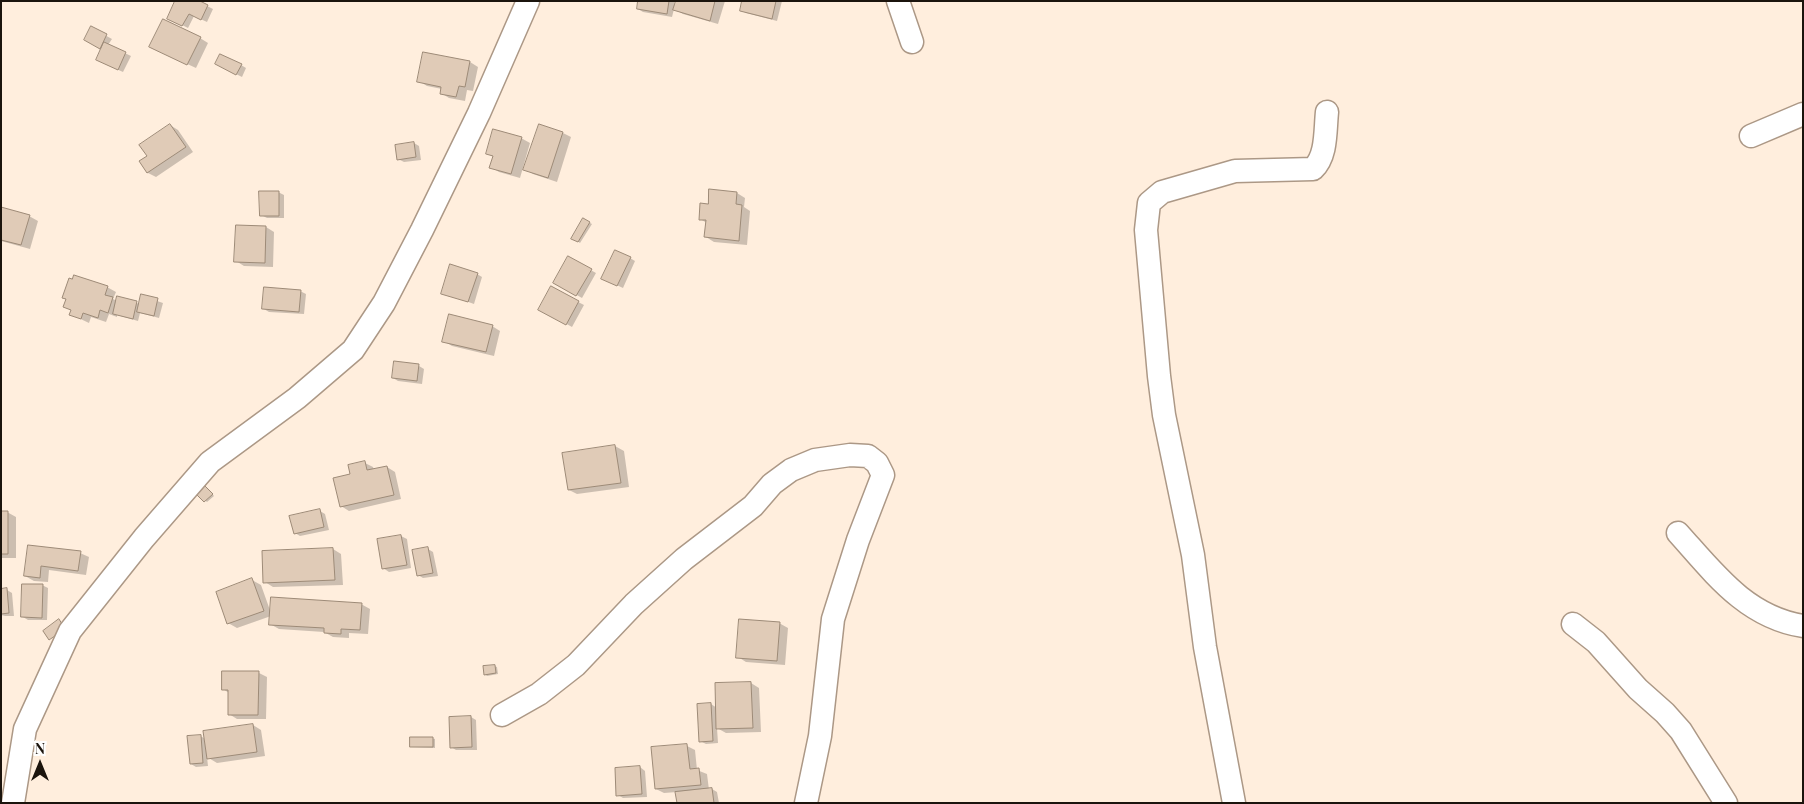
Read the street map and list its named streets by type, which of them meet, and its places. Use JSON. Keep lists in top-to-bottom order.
{
  "north": "top"
}
